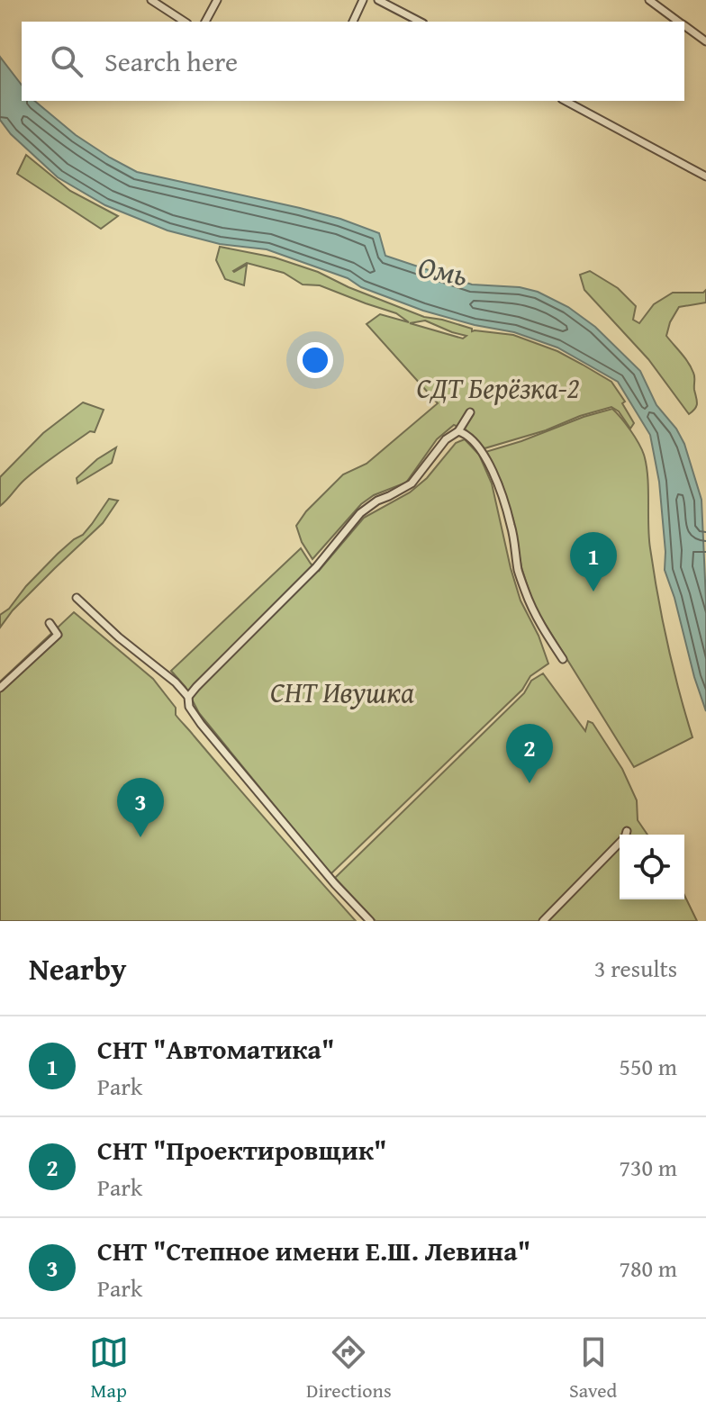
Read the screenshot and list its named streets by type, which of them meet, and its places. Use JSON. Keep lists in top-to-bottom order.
{
  "water": ["Омь"],
  "parks": ["СДТ Берёзка-2", "СНТ Ивушка"],
  "page": {
    "search": "Search here",
    "pins": ["1", "2", "3"],
    "heading": ["Nearby", "3 results"],
    "list": [
      {
        "mark": "1",
        "name": "СНТ \"Автоматика\"",
        "note": "Park",
        "value": "550 m"
      },
      {
        "mark": "2",
        "name": "СНТ \"Проектировщик\"",
        "note": "Park",
        "value": "730 m"
      },
      {
        "mark": "3",
        "name": "СНТ \"Степное имени Е.Ш. Левина\"",
        "note": "Park",
        "value": "780 m"
      }
    ],
    "nav": ["Map", "Directions", "Saved"]
  }
}
